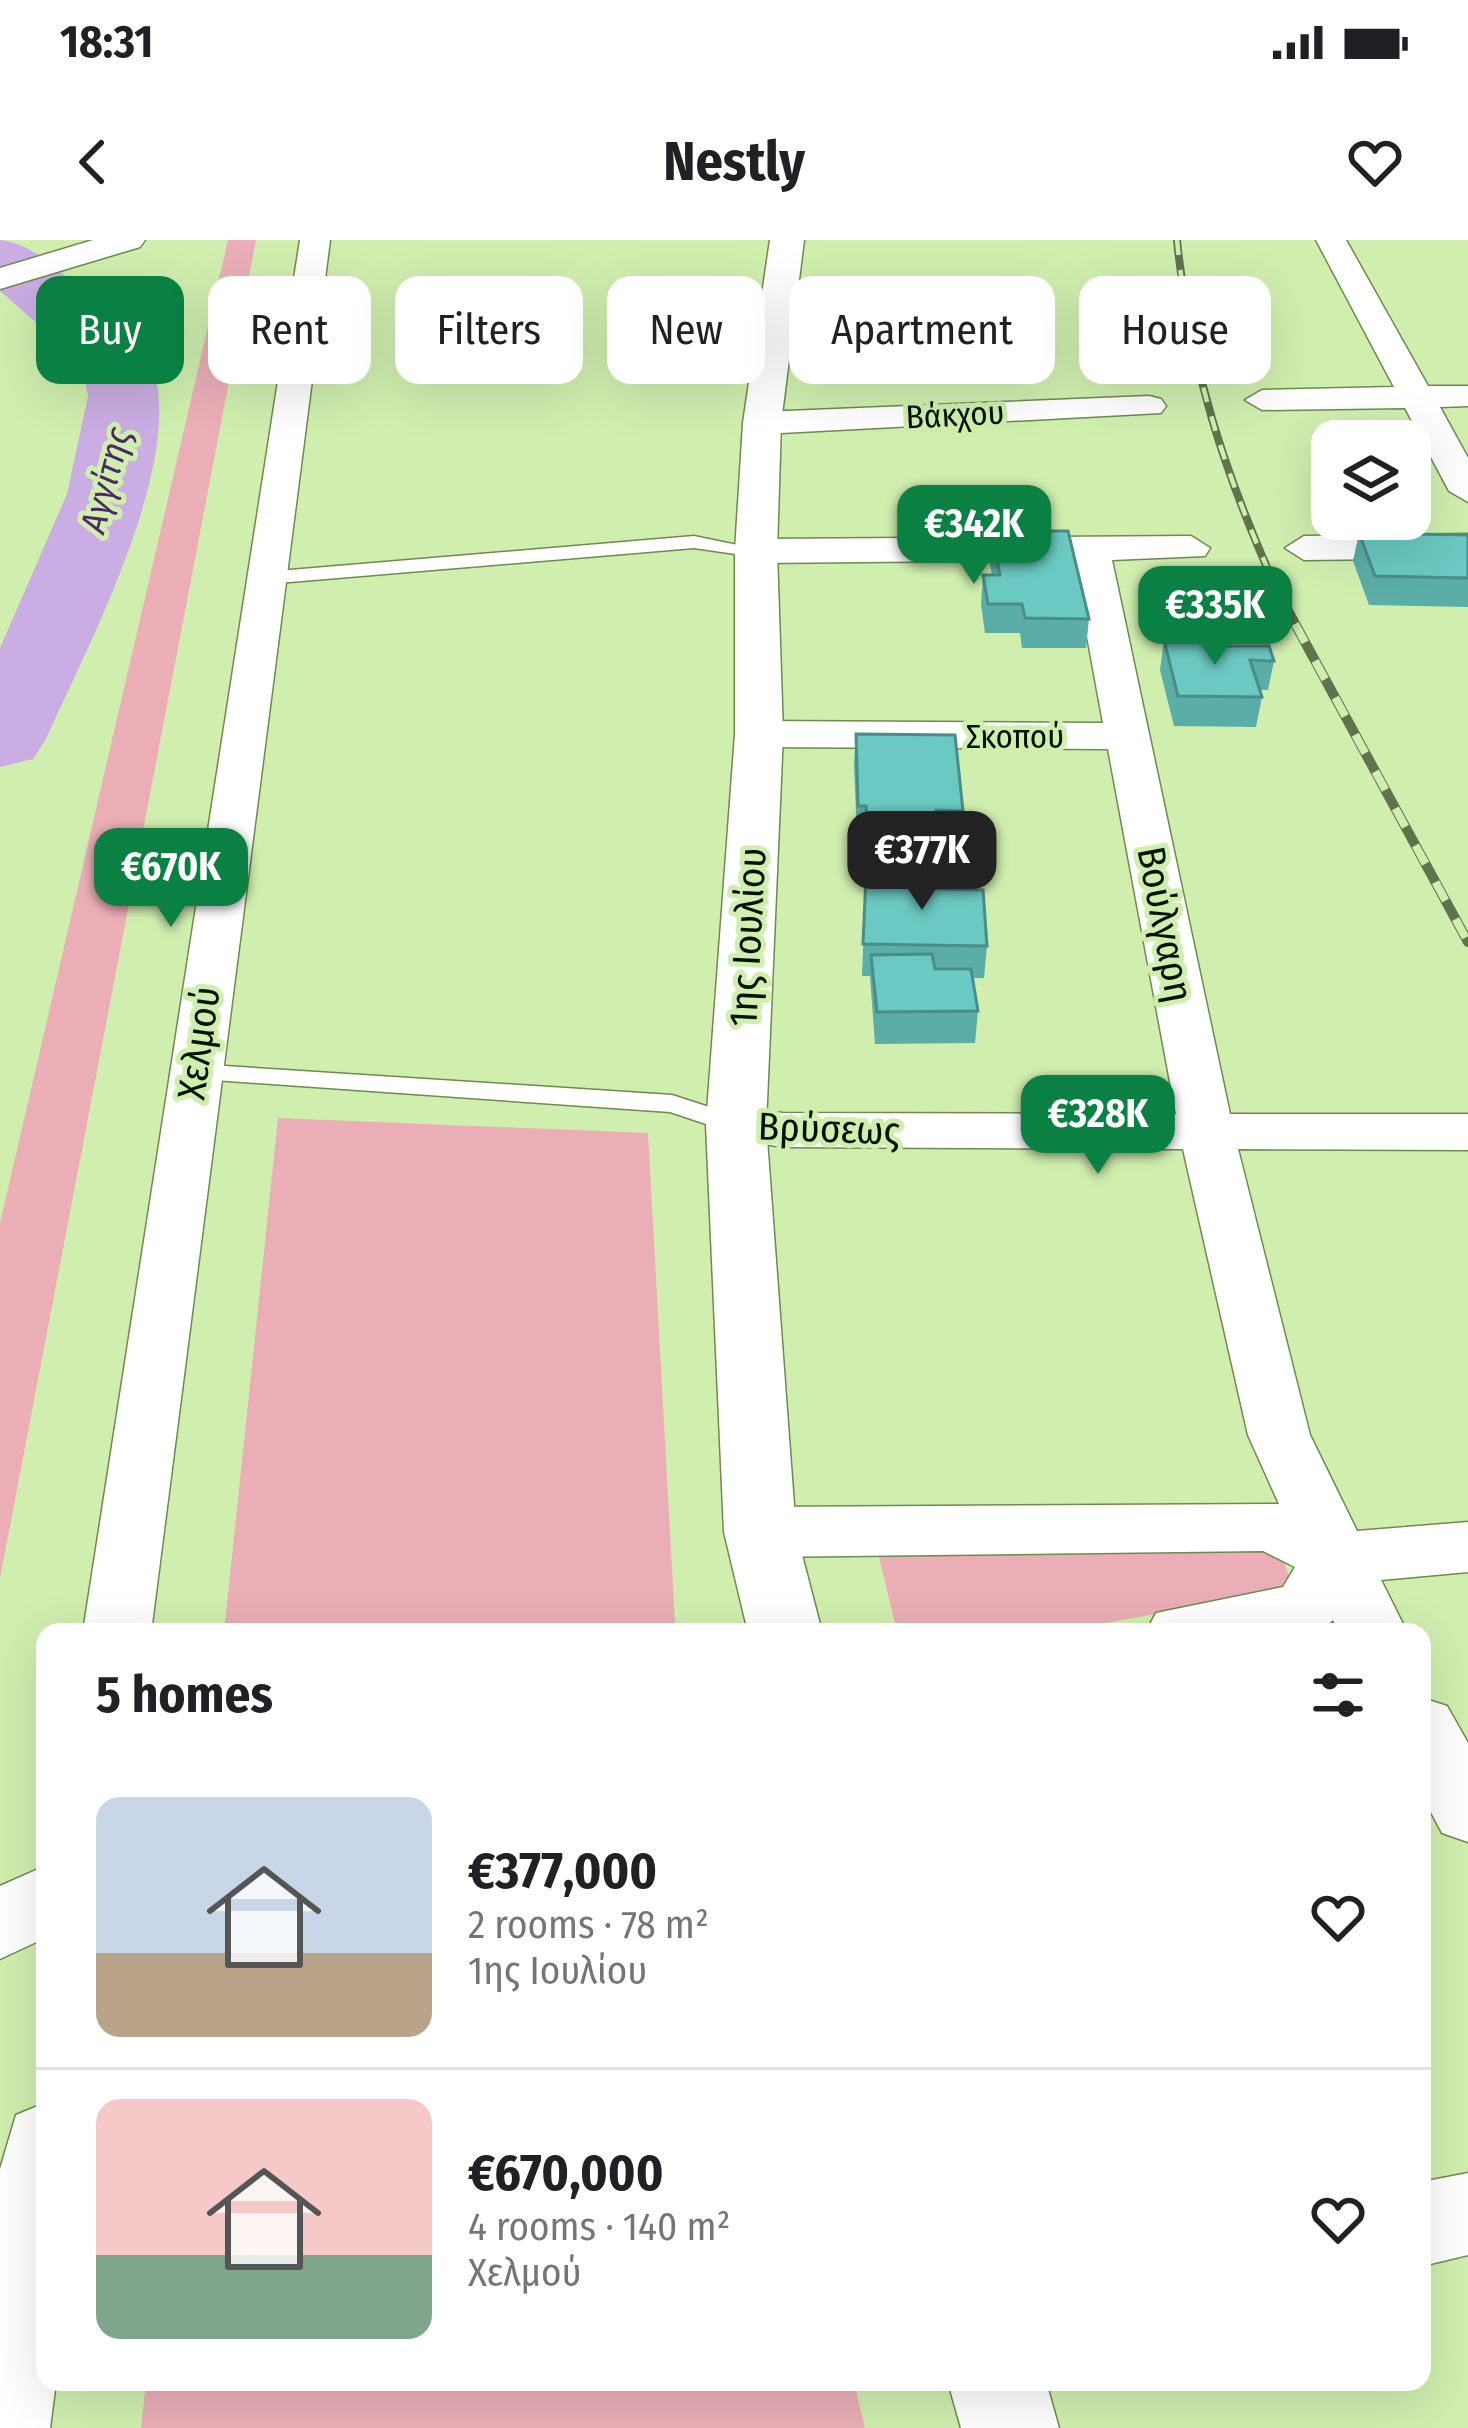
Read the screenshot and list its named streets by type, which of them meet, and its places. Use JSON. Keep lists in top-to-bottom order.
{
  "streets": {
    "main road": ["1ης Ιουλίου"],
    "street": [
      "Βάκχου",
      "Σκοπού",
      "Βούλγαρη",
      "Χελμού",
      "Βρύσεως"
    ]
  },
  "crossings": [
    ["Βάκχου", "1ης Ιουλίου"],
    ["Σκοπού", "Βούλγαρη"],
    ["Σκοπού", "1ης Ιουλίου"],
    ["Βούλγαρη", "Βρύσεως"],
    ["1ης Ιουλίου", "Βρύσεως"],
    ["Χελμού", "Βρύσεως"]
  ],
  "water": ["Αγγίτης"],
  "page": {
    "status": "18:31",
    "header": "Nestly",
    "chip": [
      "Buy",
      "Rent",
      "Filters",
      "New",
      "Apartment",
      "House"
    ],
    "price": [
      "€342K",
      "€335K",
      "€377K",
      "€670K",
      "€328K"
    ],
    "heading": "5 homes",
    "list": [
      {
        "name": "€377,000",
        "note": "2 rooms · 78 m² · 1ης Ιουλίου"
      },
      {
        "name": "€670,000",
        "note": "4 rooms · 140 m² · Χελμού"
      }
    ]
  }
}
